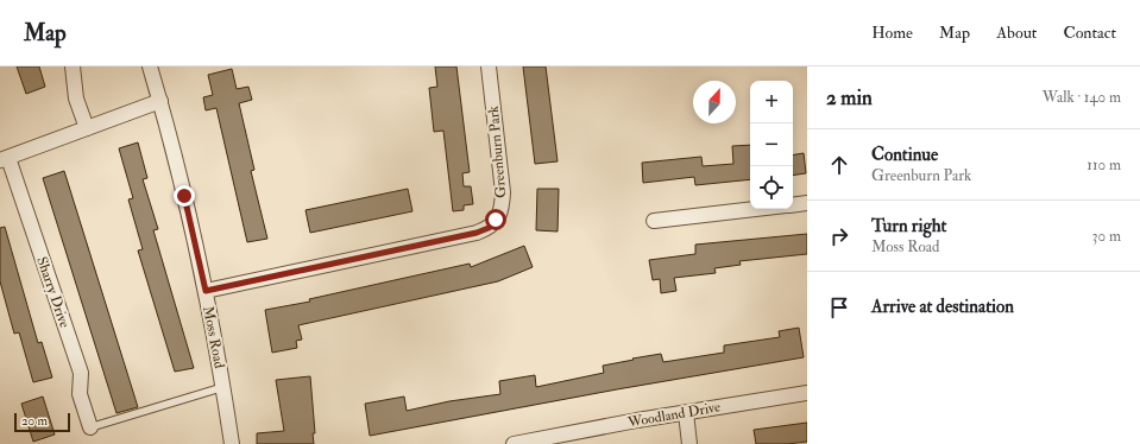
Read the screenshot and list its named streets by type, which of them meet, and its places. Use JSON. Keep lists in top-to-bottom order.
{
  "streets": {
    "street": [
      "Greenburn Park",
      "Sharry Drive",
      "Moss Road",
      "Woodland Drive"
    ]
  },
  "crossings": [
    ["Greenburn Park", "Moss Road"],
    ["Sharry Drive", "Moss Road"]
  ],
  "scale_bar": "20 m",
  "north": "top",
  "page": {
    "header": "Map",
    "nav": [
      "Home",
      "Map",
      "About",
      "Contact"
    ],
    "heading": ["2 min", "Walk · 140 m"],
    "map_buttons": ["+", "−"],
    "list": [
      ["Continue", "Greenburn Park", "110 m"],
      ["Turn right", "Moss Road", "30 m"],
      "Arrive at destination"
    ],
    "scale": "20 m"
  }
}
